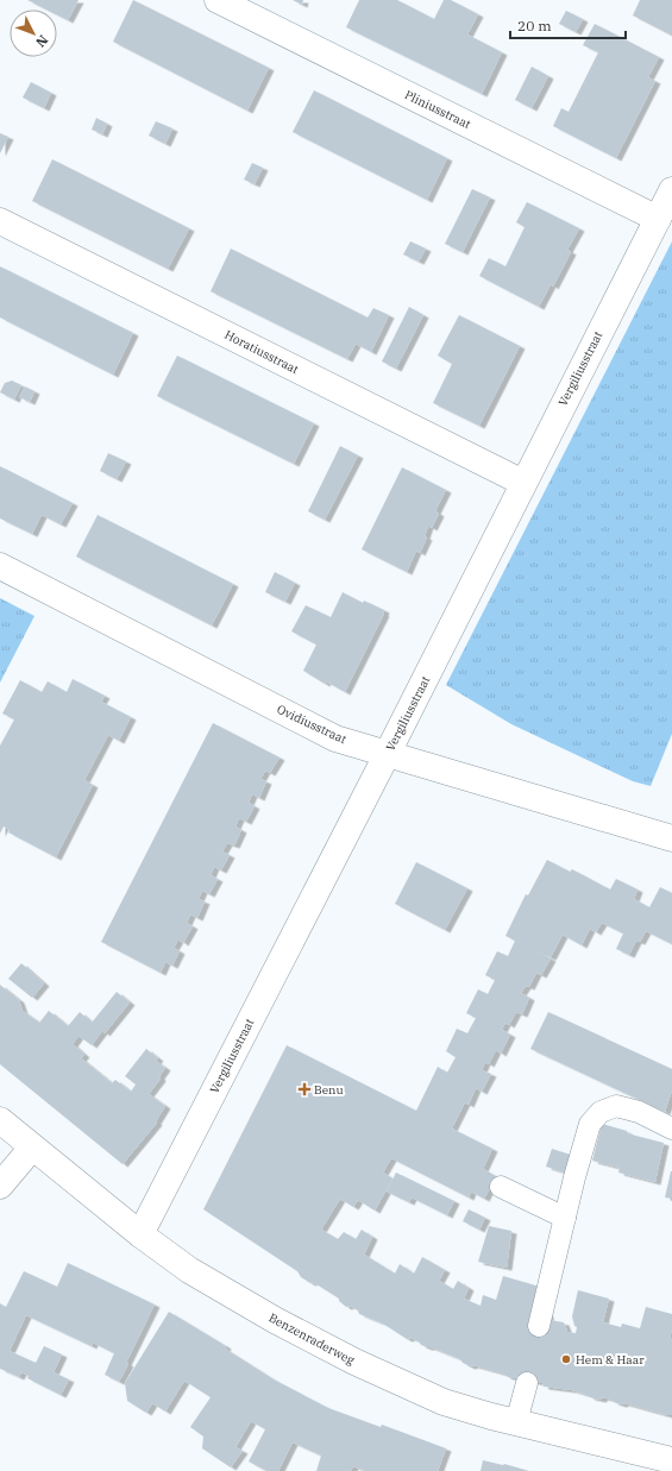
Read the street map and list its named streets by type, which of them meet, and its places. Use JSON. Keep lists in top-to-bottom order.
{
  "streets": {
    "street": [
      "Pliniusstraat",
      "Horatiusstraat",
      "Vergiliusstraat",
      "Ovidiusstraat",
      "Benzenraderweg"
    ]
  },
  "crossings": [
    ["Pliniusstraat", "Vergiliusstraat"],
    ["Horatiusstraat", "Vergiliusstraat"],
    ["Vergiliusstraat", "Ovidiusstraat"],
    ["Vergiliusstraat", "Benzenraderweg"]
  ],
  "places": {
    "health": ["Benu"],
    "other": ["Hem & Haar"]
  },
  "scale_bar": "20 m",
  "north": "bottom right"
}
